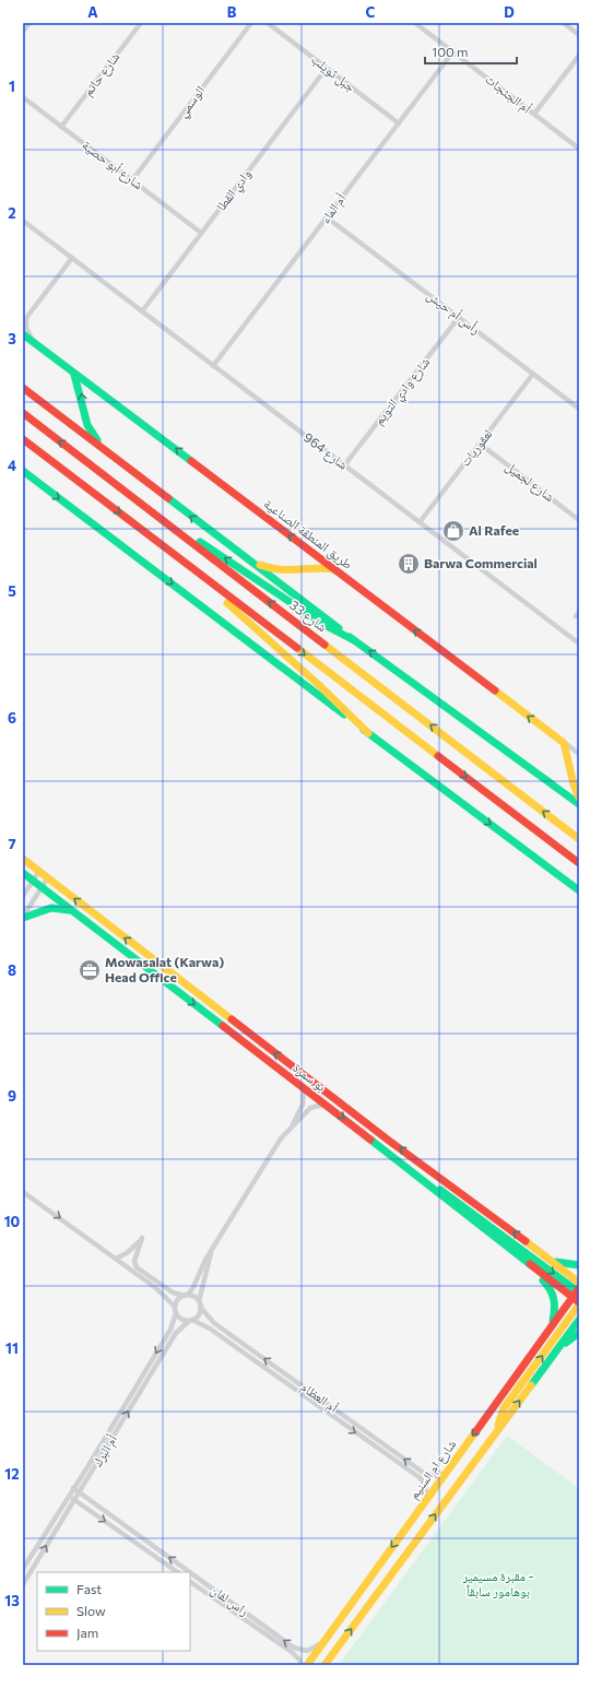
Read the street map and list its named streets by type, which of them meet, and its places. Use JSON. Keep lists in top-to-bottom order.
{
  "streets": {
    "main road": [
      "طريق المنطقة الصناعية",
      "شارع 33",
      "بو سمرة",
      "شارع ام السنيم"
    ],
    "street": [
      "جبل ثويلب",
      "شارع حاتم",
      "أم الجثجاث",
      "الوسمي",
      "شارع أبو حصية",
      "وادي القطا",
      "أم الماء",
      "رأس أم حيش",
      "شارع وادي التويم",
      "لعقوريات",
      "شارع 964",
      "شارع لجميل",
      "أم العظام",
      "أم البرك",
      "راس لفان"
    ]
  },
  "crossings": [
    ["جبل ثويلب", "وادي القطا"],
    ["جبل ثويلب", "أم الماء"],
    ["شارع حاتم", "شارع أبو حصية"],
    ["أم الجثجاث", "أم الماء"],
    ["الوسمي", "شارع أبو حصية"],
    ["شارع أبو حصية", "وادي القطا"],
    ["وادي القطا", "شارع 964"],
    ["أم الماء", "رأس أم حيش"],
    ["أم الماء", "شارع 964"],
    ["رأس أم حيش", "شارع وادي التويم"],
    ["رأس أم حيش", "لعقوريات"],
    ["شارع وادي التويم", "شارع 964"],
    ["لعقوريات", "شارع 964"],
    ["لعقوريات", "شارع لجميل"],
    ["بو سمرة", "شارع ام السنيم"],
    ["أم العظام", "أم البرك"],
    ["أم العظام", "شارع ام السنيم"],
    ["أم البرك", "راس لفان"],
    ["شارع ام السنيم", "راس لفان"]
  ],
  "parks": ["مقبرة مسيمير - بوهامور سابقاً"],
  "places": {
    "shop": ["Al Rafee"],
    "building": ["Barwa Commercial"],
    "office": ["Mowasalat (Karwa) Head Office"]
  },
  "legend": ["Fast", "Slow", "Jam"],
  "scale_bar": "100 m",
  "grid": {
    "columns": [
      "A",
      "B",
      "C",
      "D"
    ],
    "rows": [
      "1",
      "2",
      "3",
      "4",
      "5",
      "6",
      "7",
      "8",
      "9",
      "10",
      "11",
      "12",
      "13"
    ]
  }
}
